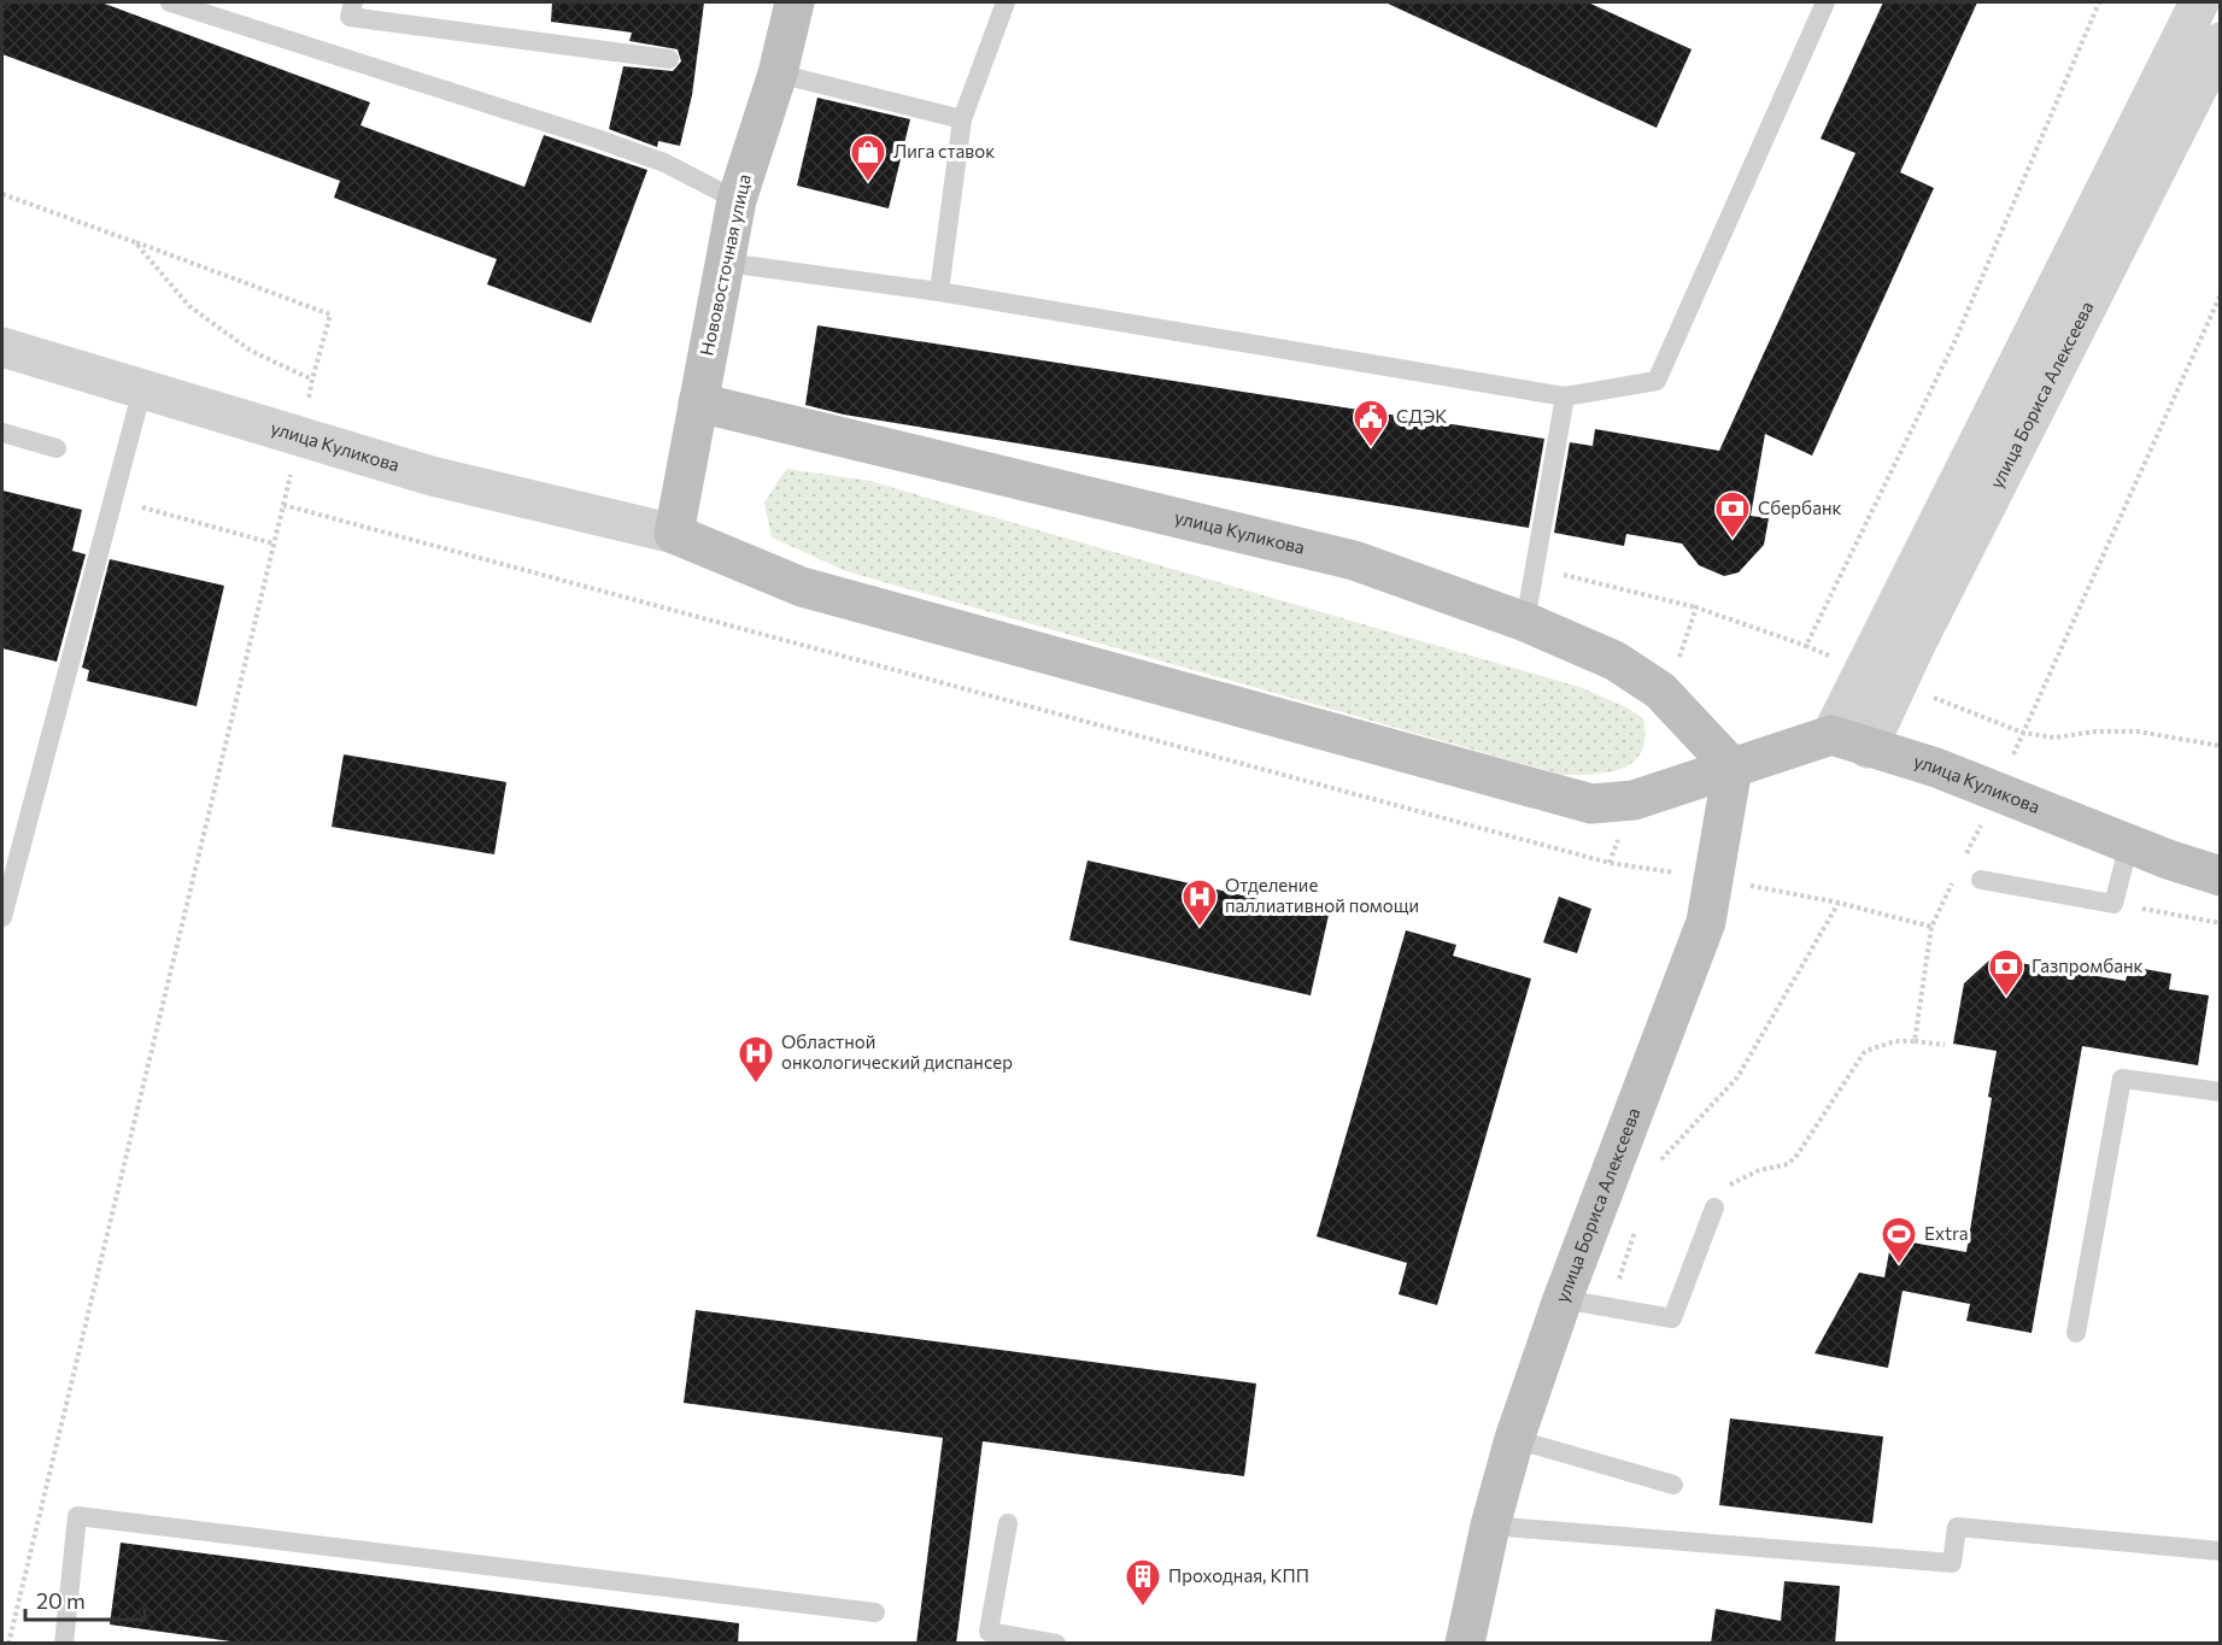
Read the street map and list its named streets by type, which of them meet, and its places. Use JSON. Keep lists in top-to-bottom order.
{
  "streets": {
    "main road": ["Нововосточная улица", "улица Бориса Алексеева", "улица Куликова"]
  },
  "crossings": [
    ["Нововосточная улица", "улица Куликова"],
    ["улица Бориса Алексеева", "улица Куликова"]
  ],
  "places": {
    "shop": ["Лига ставок"],
    "public building": ["СДЭК"],
    "bank": ["Сбербанк", "Газпромбанк"],
    "hospital": ["Отделение паллиативной помощи", "Областной онкологический диспансер"],
    "sports": ["Extra"],
    "building": ["Проходная, КПП"]
  },
  "scale_bar": "20 m"
}
